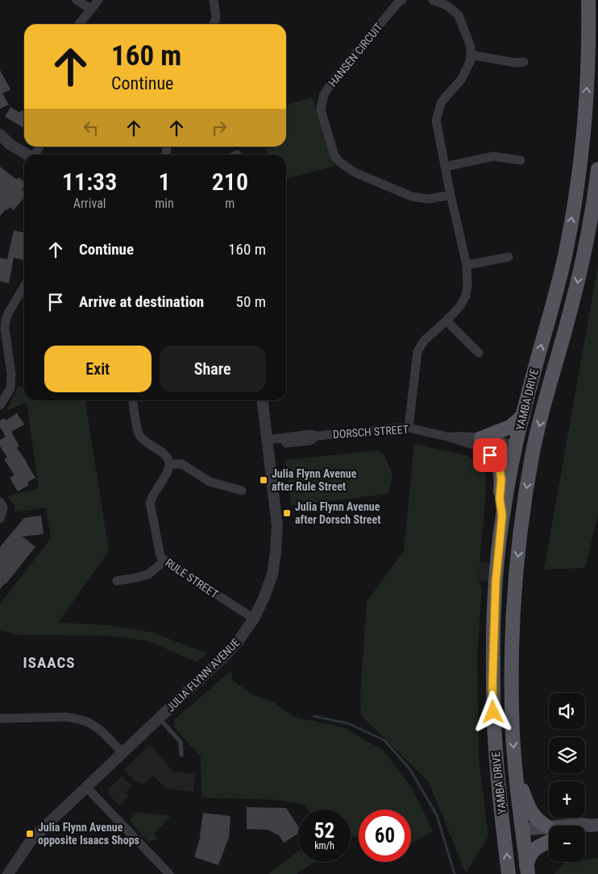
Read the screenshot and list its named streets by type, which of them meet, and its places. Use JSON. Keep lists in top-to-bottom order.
{
  "streets": {
    "main road": ["YAMBA DRIVE"],
    "street": [
      "HANSEN CIRCUIT",
      "DORSCH STREET",
      "RULE STREET",
      "JULIA FLYNN AVENUE"
    ]
  },
  "crossings": [
    ["YAMBA DRIVE", "DORSCH STREET"],
    ["DORSCH STREET", "JULIA FLYNN AVENUE"],
    ["RULE STREET", "JULIA FLYNN AVENUE"]
  ],
  "districts": ["ISAACS"],
  "places": {
    "transit": ["Julia Flynn Avenue after Rule Street", "Julia Flynn Avenue after Dorsch Street", "Julia Flynn Avenue opposite Isaacs Shops"]
  },
  "page": {
    "turn": ["160 m", "Continue"],
    "eta": [
      "11:33",
      "Arrival",
      "1",
      "min",
      "210",
      "m"
    ],
    "list": [
      {
        "name": "Continue",
        "value": "160 m"
      },
      {
        "name": "Arrive at destination",
        "value": "50 m"
      }
    ],
    "buttons": ["Exit", "Share"],
    "map_buttons": ["+", "−"],
    "speed": "52 km/h",
    "limit": "60"
  }
}
